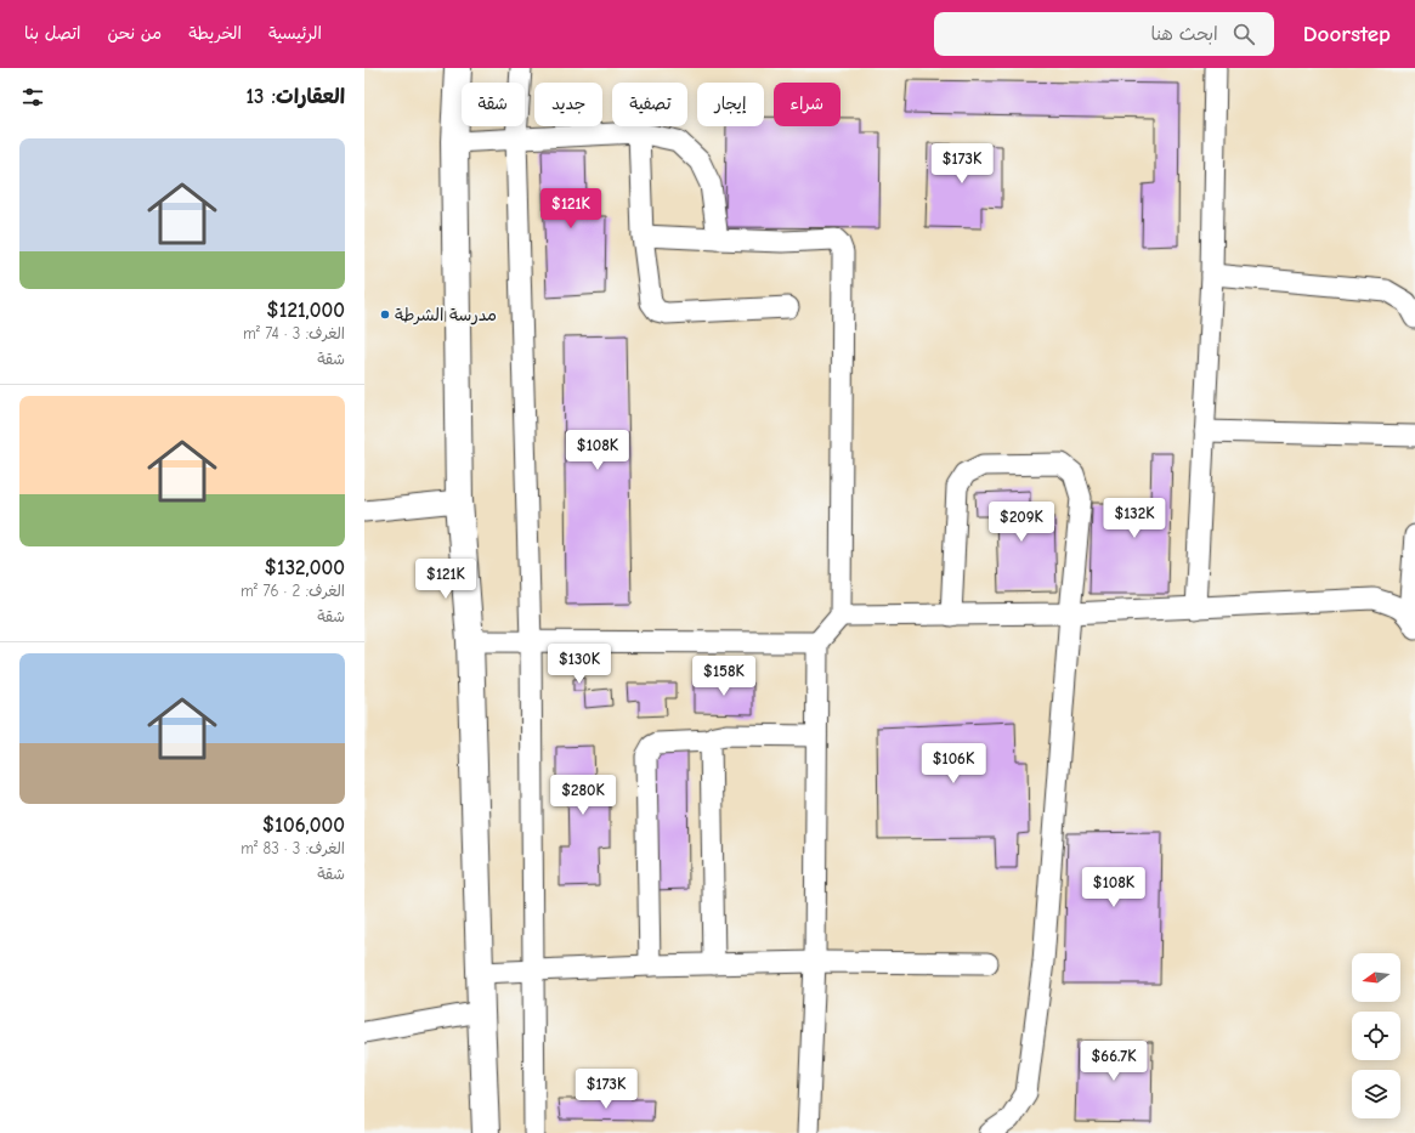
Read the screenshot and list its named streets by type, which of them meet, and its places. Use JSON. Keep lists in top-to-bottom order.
{
  "places": ["مدرسة الشرطة"],
  "north": "left",
  "page": {
    "header": "Doorstep",
    "search": "ابحث هنا",
    "nav": [
      "الرئيسية",
      "الخريطة",
      "من نحن",
      "اتصل بنا"
    ],
    "heading": "العقارات: 13",
    "chip": [
      "شراء",
      "إيجار",
      "تصفية",
      "جديد",
      "شقة"
    ],
    "list": [
      {
        "name": "$121,000",
        "note": "الغرف: 3 · 74 m² · شقة"
      },
      {
        "name": "$132,000",
        "note": "الغرف: 2 · 76 m² · شقة"
      },
      {
        "name": "$106,000",
        "note": "الغرف: 3 · 83 m² · شقة"
      }
    ],
    "price": [
      "$173K",
      "$121K",
      "$108K",
      "$132K",
      "$209K",
      "$121K",
      "$130K",
      "$158K",
      "$106K",
      "$280K",
      "$108K",
      "$66.7K",
      "$173K"
    ]
  }
}
